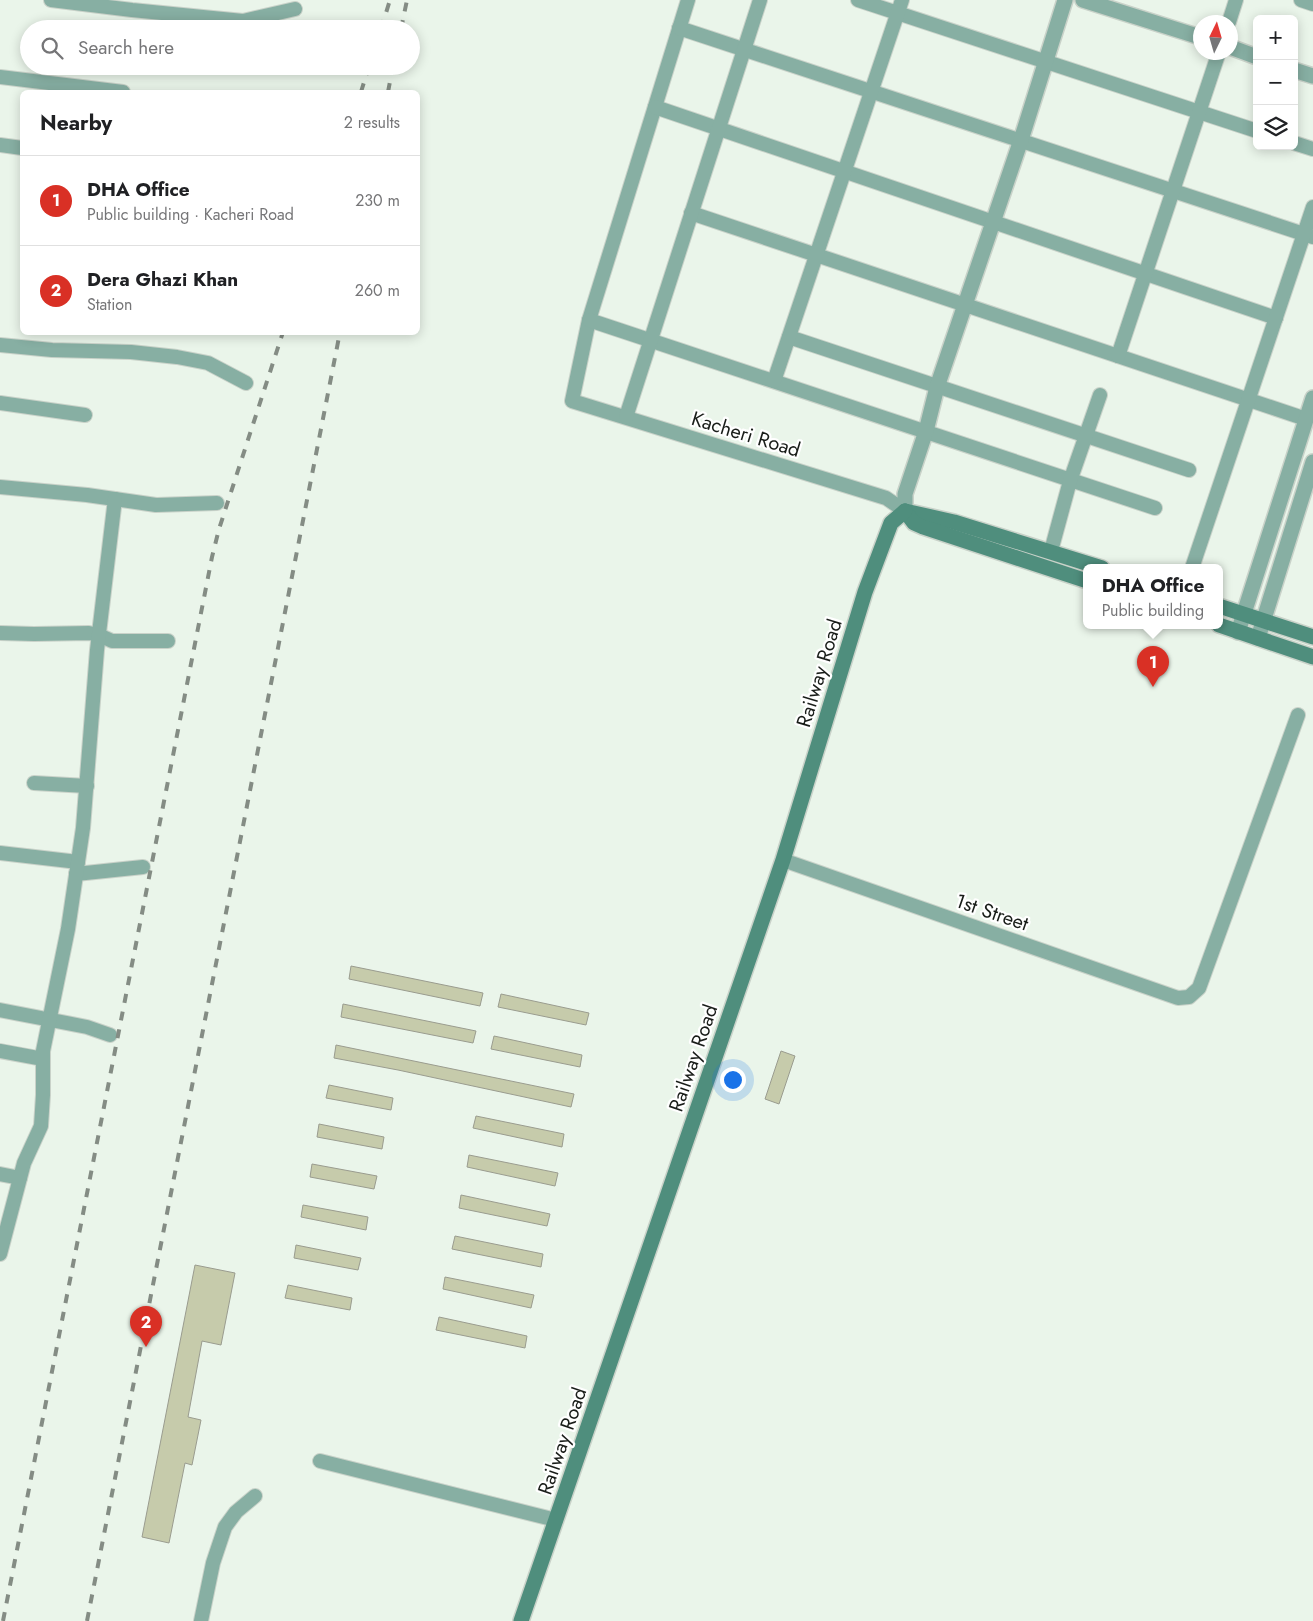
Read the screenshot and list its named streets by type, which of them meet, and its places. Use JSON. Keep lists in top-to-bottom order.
{
  "streets": {
    "main road": ["Kacheri Road", "Railway Road"],
    "street": ["1st Street"]
  },
  "crossings": [
    ["Kacheri Road", "Railway Road"],
    ["Railway Road", "1st Street"]
  ],
  "north": "top",
  "page": {
    "map_buttons": ["+", "−"],
    "search": "Search here",
    "heading": ["Nearby", "2 results"],
    "list": [
      {
        "mark": "1",
        "name": "DHA Office",
        "note": "Public building · Kacheri Road",
        "value": "230 m"
      },
      {
        "mark": "2",
        "name": "Dera Ghazi Khan",
        "note": "Station",
        "value": "260 m"
      }
    ],
    "popup": ["DHA Office", "Public building"],
    "pins": ["1", "2"]
  }
}
